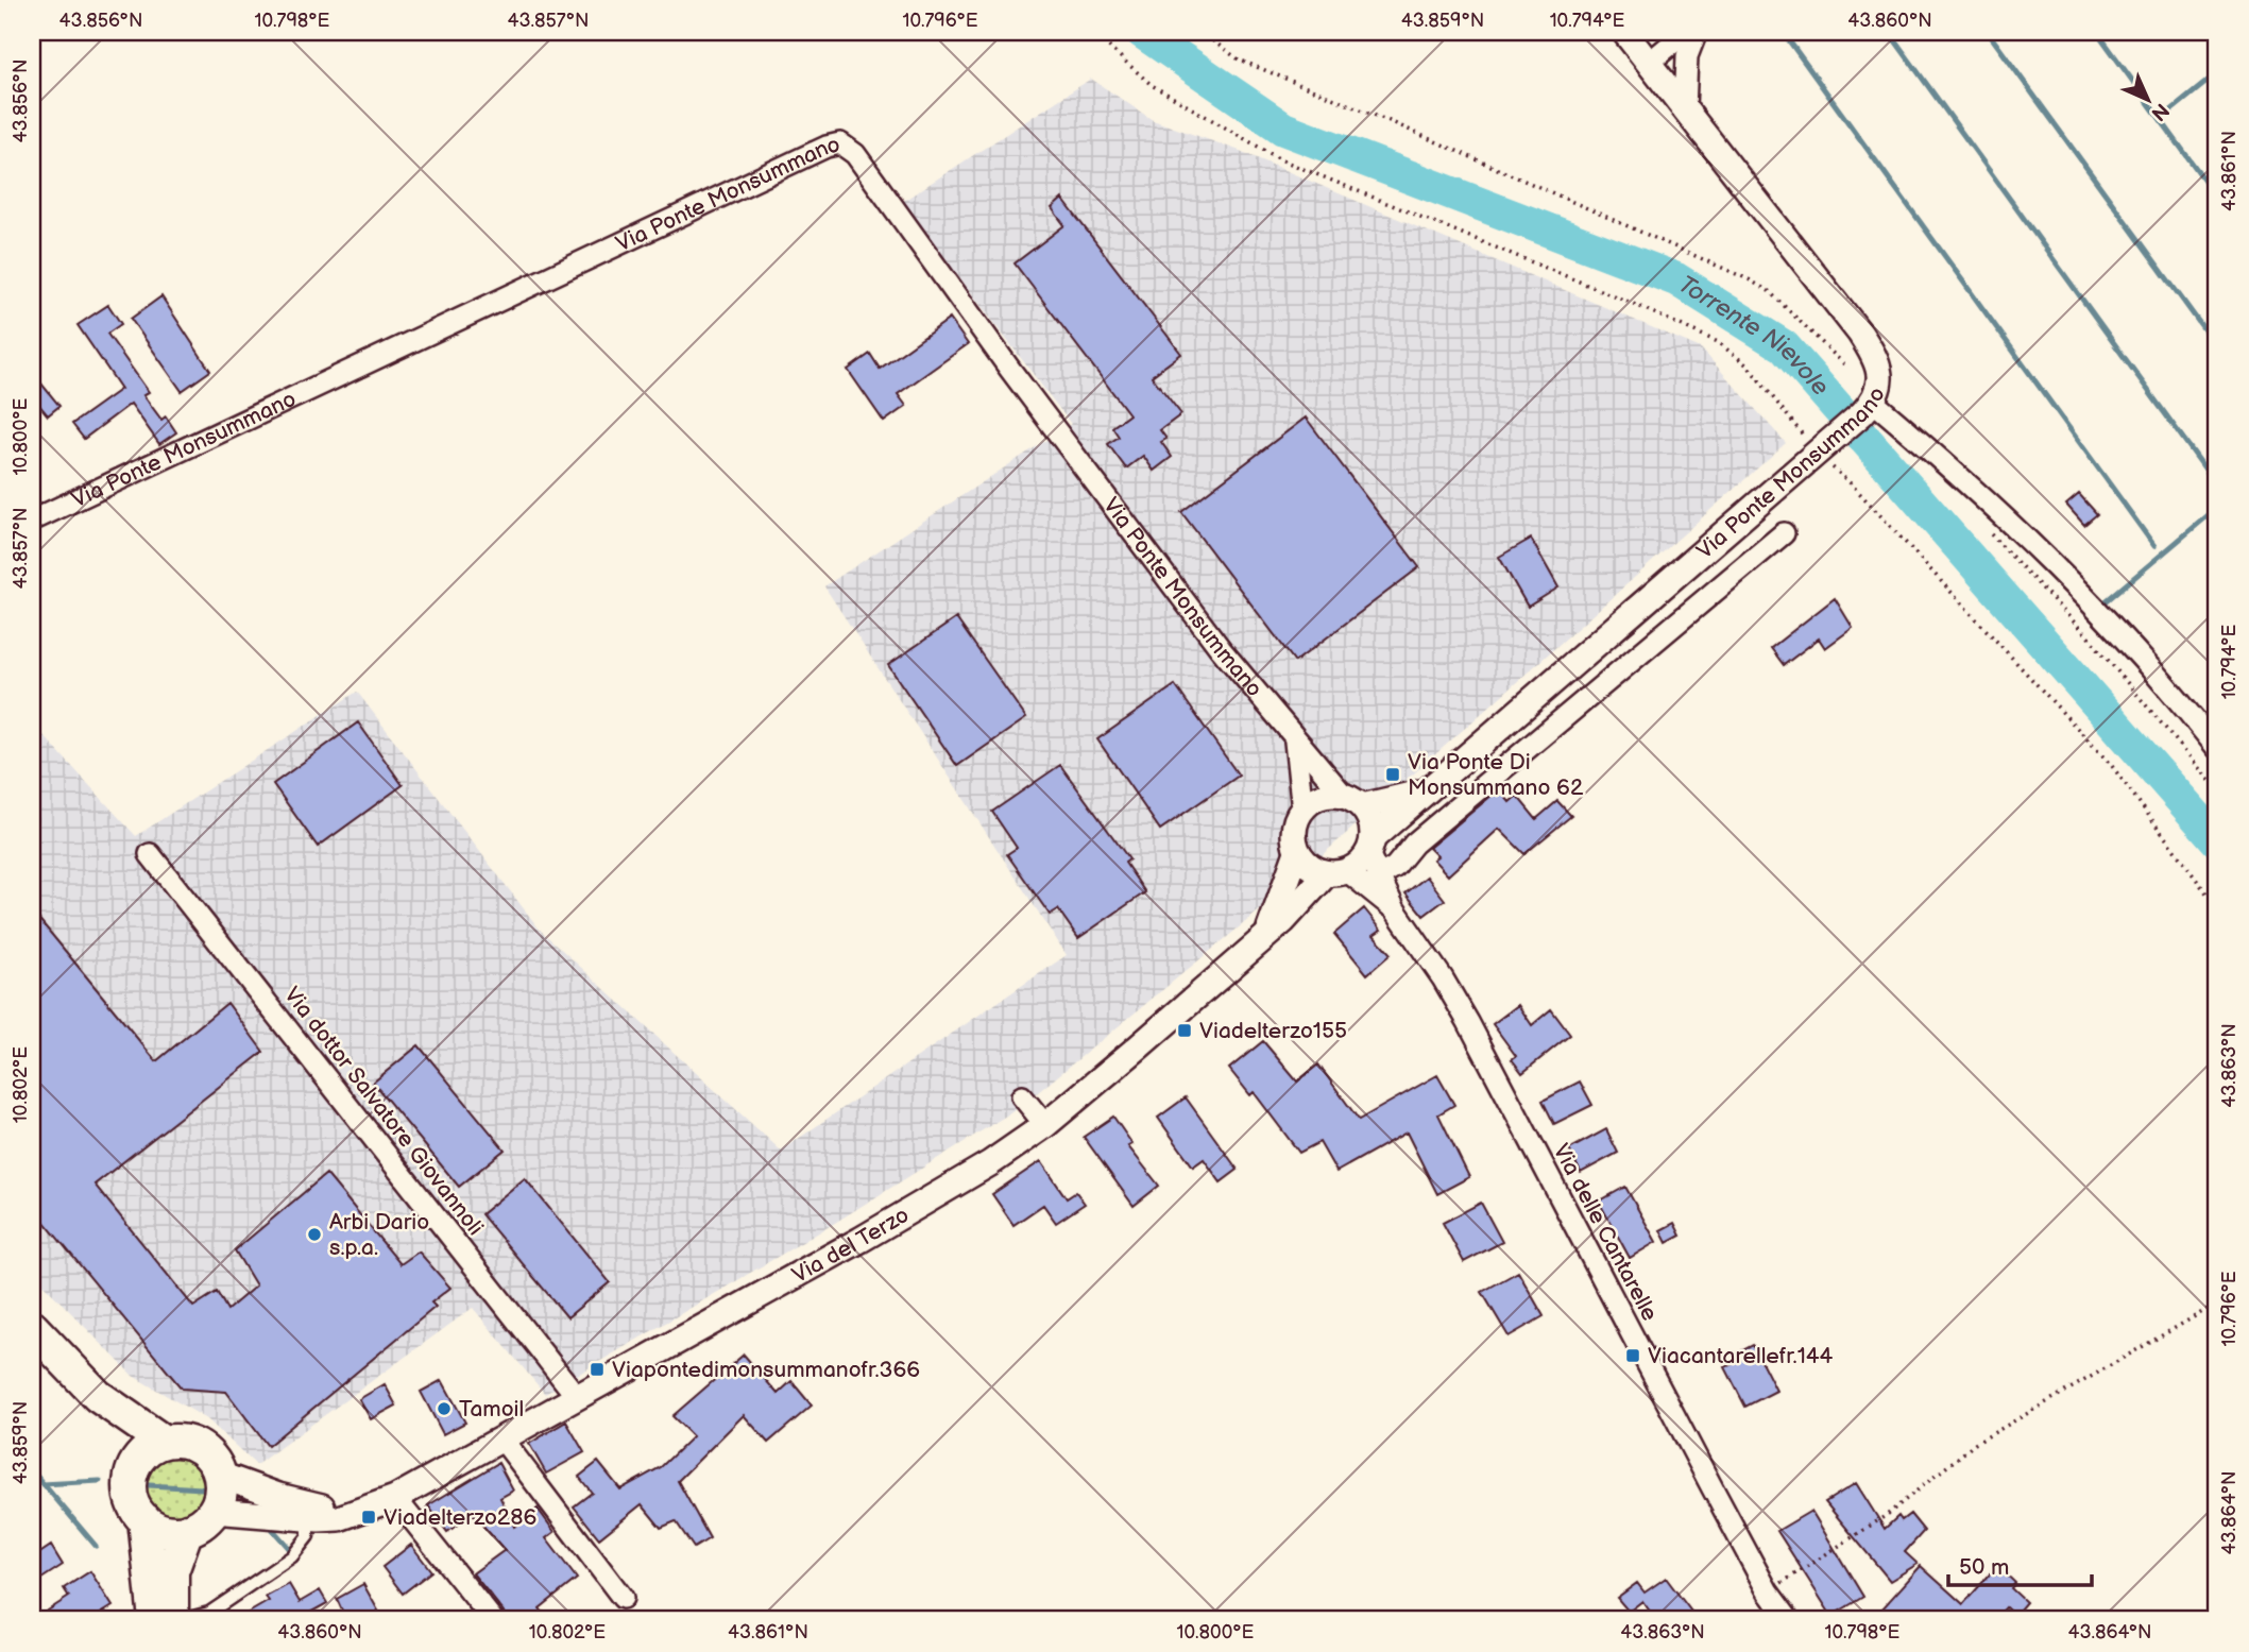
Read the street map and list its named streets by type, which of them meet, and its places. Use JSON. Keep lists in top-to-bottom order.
{
  "streets": {
    "street": [
      "Via Ponte Monsummano",
      "Via dottor Salvatore Giovannoli",
      "Via delle Cantarelle",
      "Via del Terzo"
    ]
  },
  "crossings": [
    ["Via Ponte Monsummano", "Via delle Cantarelle"],
    ["Via Ponte Monsummano", "Via del Terzo"],
    ["Via dottor Salvatore Giovannoli", "Via del Terzo"],
    ["Via delle Cantarelle", "Via del Terzo"]
  ],
  "water": ["Torrente Nievole"],
  "places": {
    "transit": [
      "Via Ponte Di Monsummano 62",
      "Viadelterzo155",
      "Viacantarellefr.144",
      "Viapontedimonsummanofr.366",
      "Viadelterzo286"
    ],
    "other": ["Arbi Dario s.p.a.", "Tamoil"]
  },
  "scale_bar": "50 m",
  "north": "bottom right",
  "coordinates": [
    "43.856°N",
    "10.798°E",
    "43.857°N",
    "10.796°E",
    "43.859°N",
    "10.794°E",
    "43.860°N",
    "43.861°N",
    "10.800°E",
    "43.863°N",
    "10.802°E",
    "43.864°N"
  ]
}
